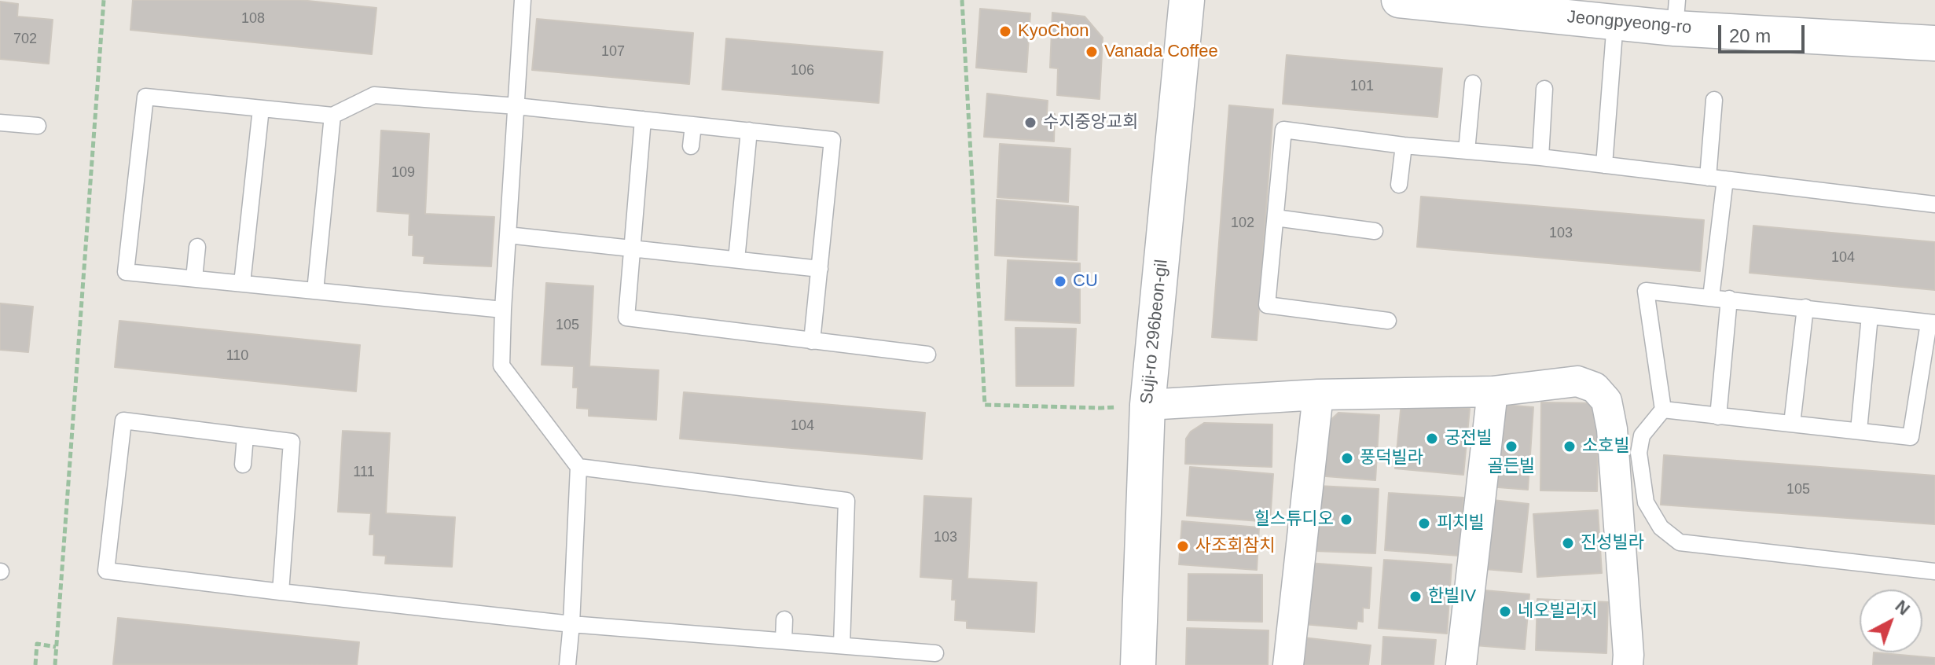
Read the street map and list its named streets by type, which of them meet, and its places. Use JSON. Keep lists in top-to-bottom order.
{
  "streets": {
    "street": ["Jeongpyeong-ro", "Suji-ro 296beon-gil"]
  },
  "places": [
    "KyoChon",
    "Vanada Coffee",
    "수지중앙교회",
    "CU",
    "궁전빌",
    "골든빌",
    "소호빌",
    "풍덕빌라",
    "힐스튜디오",
    "피치빌",
    "진성빌라",
    "사조회참치",
    "한빌IV",
    "네오빌리지"
  ],
  "house_numbers": [
    "108",
    "702",
    "107",
    "106",
    "101",
    "109",
    "102",
    "103",
    "104",
    "105",
    "110",
    "104",
    "111",
    "105",
    "103"
  ],
  "scale_bar": "20 m",
  "north": "top right"
}
